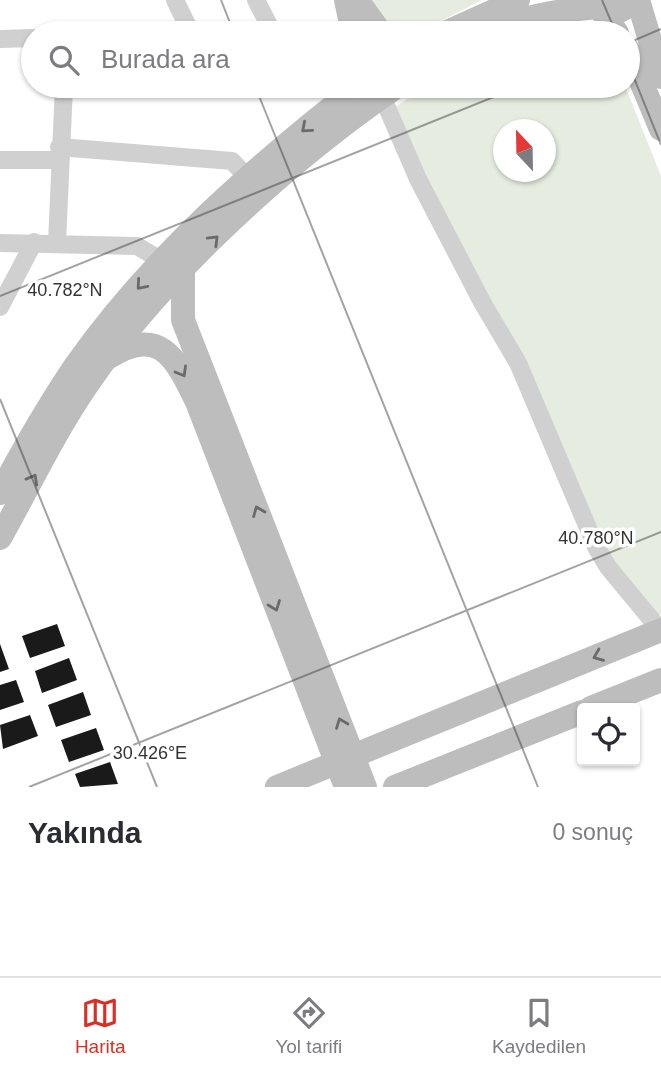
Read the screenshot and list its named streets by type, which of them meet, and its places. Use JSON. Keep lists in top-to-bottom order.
{
  "north": "top",
  "page": {
    "search": "Burada ara",
    "heading": ["Yakında", "0 sonuç"],
    "nav": ["Harita", "Yol tarifi", "Kaydedilen"]
  },
  "coordinates": ["40.782°N", "40.780°N", "30.426°E"]
}
